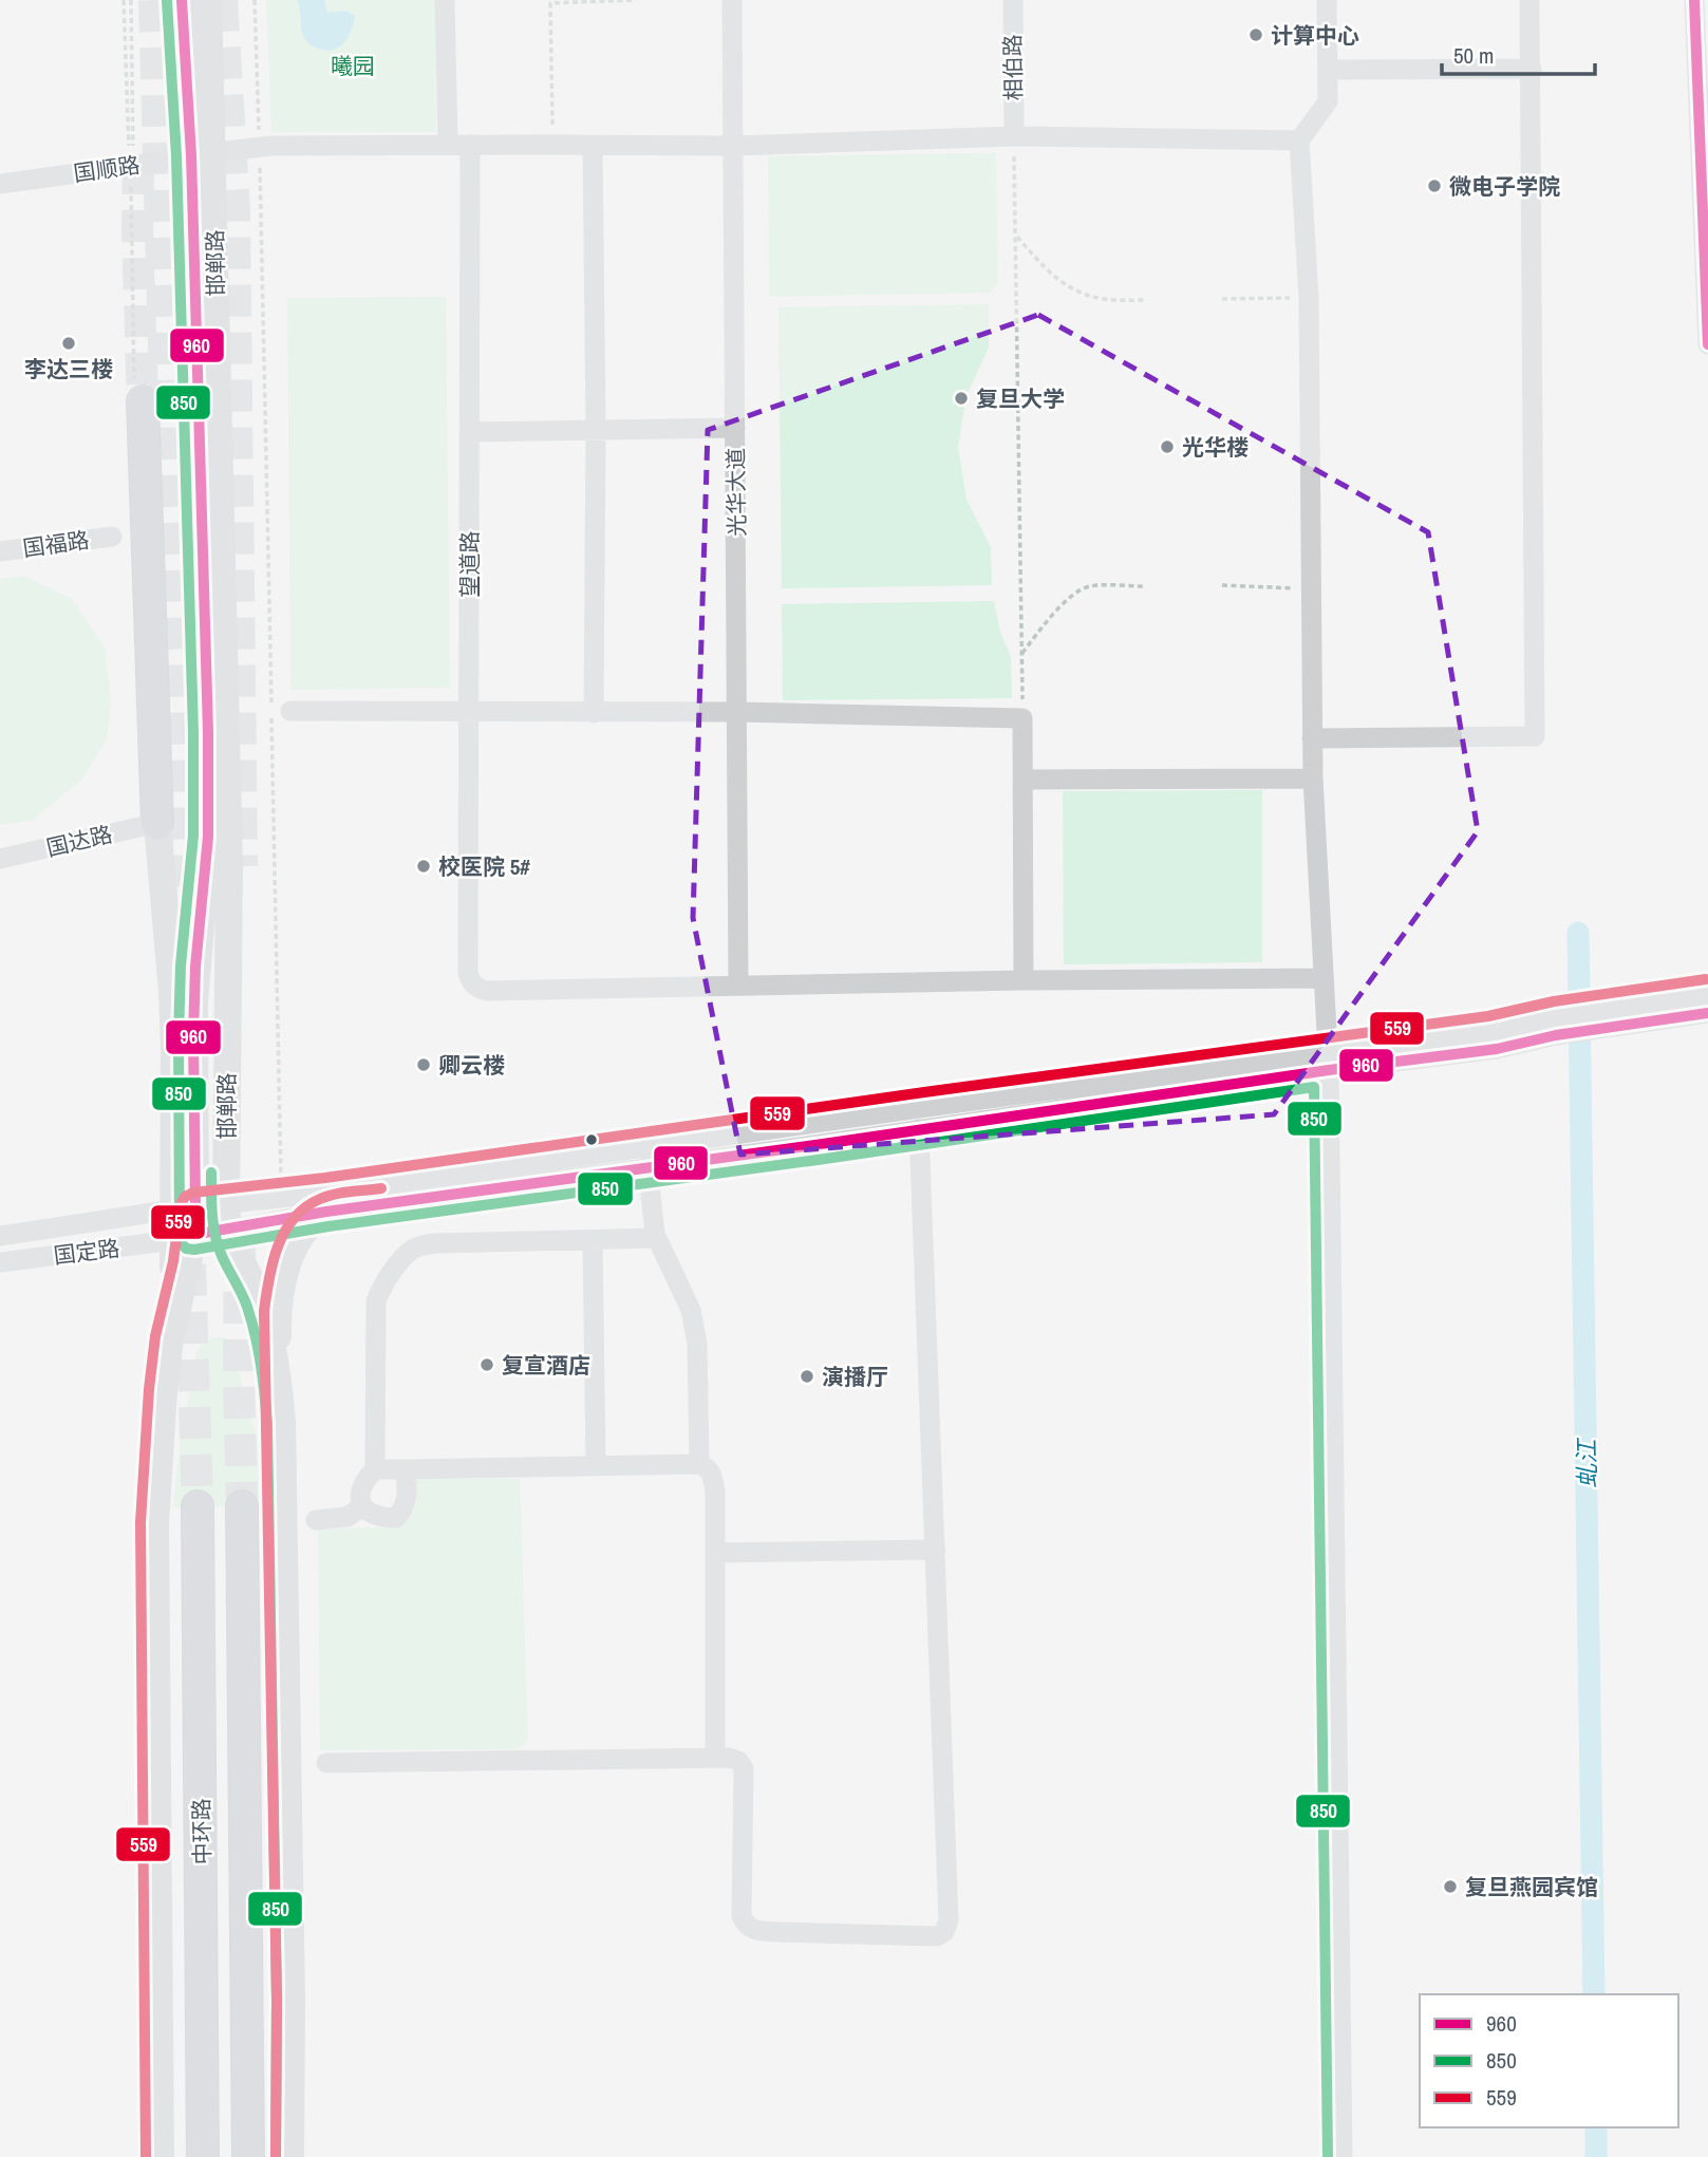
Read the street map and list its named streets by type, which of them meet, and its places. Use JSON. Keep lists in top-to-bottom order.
{
  "streets": {
    "highway": ["中环路"],
    "main road": ["邯郸路"],
    "street": [
      "相伯路",
      "国顺路",
      "光华大道",
      "国福路",
      "望道路",
      "国达路",
      "国定路"
    ]
  },
  "crossings": [
    ["相伯路", "国顺路"],
    ["国顺路", "邯郸路"],
    ["国顺路", "光华大道"],
    ["国顺路", "望道路"],
    ["邯郸路", "国达路"],
    ["邯郸路", "国定路"],
    ["光华大道", "望道路"]
  ],
  "water": ["虬江"],
  "parks": ["曦园"],
  "places": [
    "计算中心",
    "微电子学院",
    "李达三楼",
    "复旦大学",
    "光华楼",
    "校医院 5#",
    "卿云楼",
    "复宣酒店",
    "演播厅",
    "复旦燕园宾馆"
  ],
  "lines": ["transit line 960", "transit line 850", "transit line 559"],
  "legend": ["960", "850", "559"],
  "scale_bar": "50 m"
}
